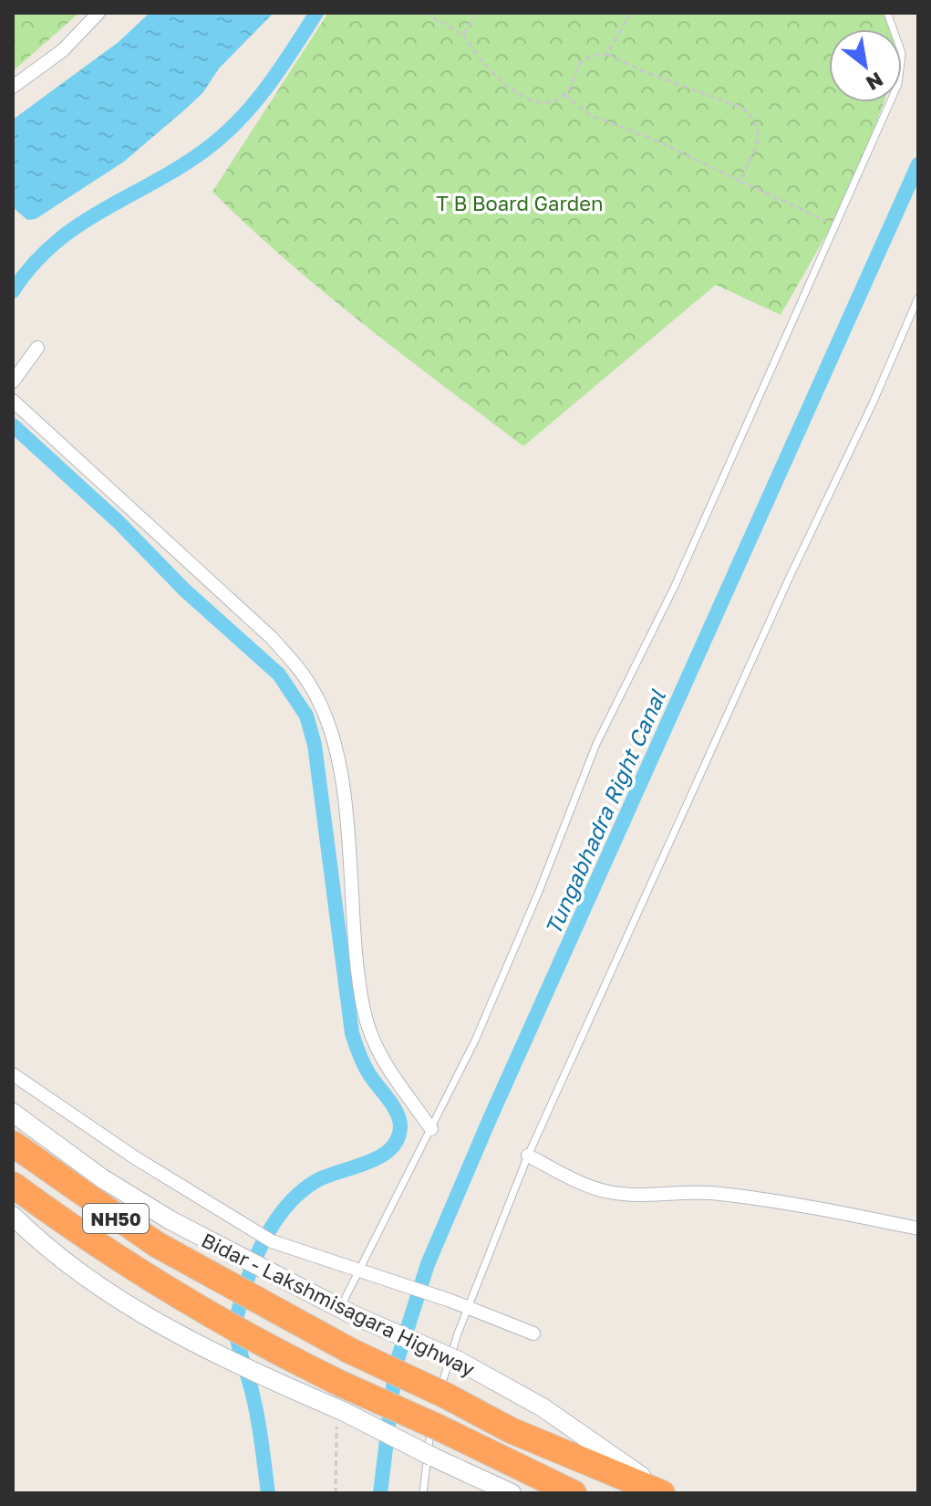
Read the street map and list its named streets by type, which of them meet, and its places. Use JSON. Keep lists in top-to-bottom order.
{
  "streets": {
    "highway": ["NH50", "Bidar - Lakshmisagara Highway"]
  },
  "water": ["Tungabhadra Right Canal"],
  "parks": ["T B Board Garden"],
  "north": "bottom right"
}
